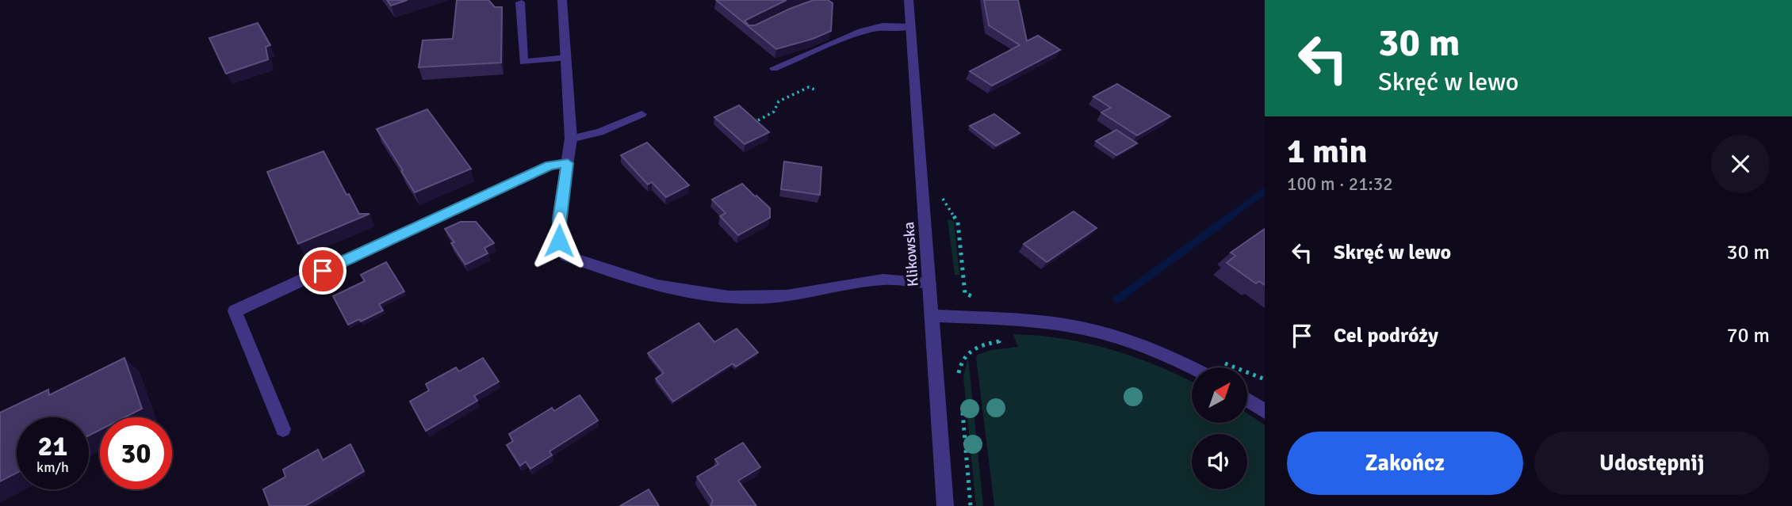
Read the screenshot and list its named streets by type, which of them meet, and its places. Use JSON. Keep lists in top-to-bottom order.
{
  "streets": {
    "street": ["Klikowska"]
  },
  "north": "top right",
  "page": {
    "turn": ["30 m", "Skręć w lewo"],
    "heading": ["1 min", "100 m · 21:32"],
    "list": [
      {
        "name": "Skręć w lewo",
        "value": "30 m"
      },
      {
        "name": "Cel podróży",
        "value": "70 m"
      }
    ],
    "speed": "21 km/h",
    "limit": "30",
    "buttons": ["Zakończ", "Udostępnij"]
  }
}
